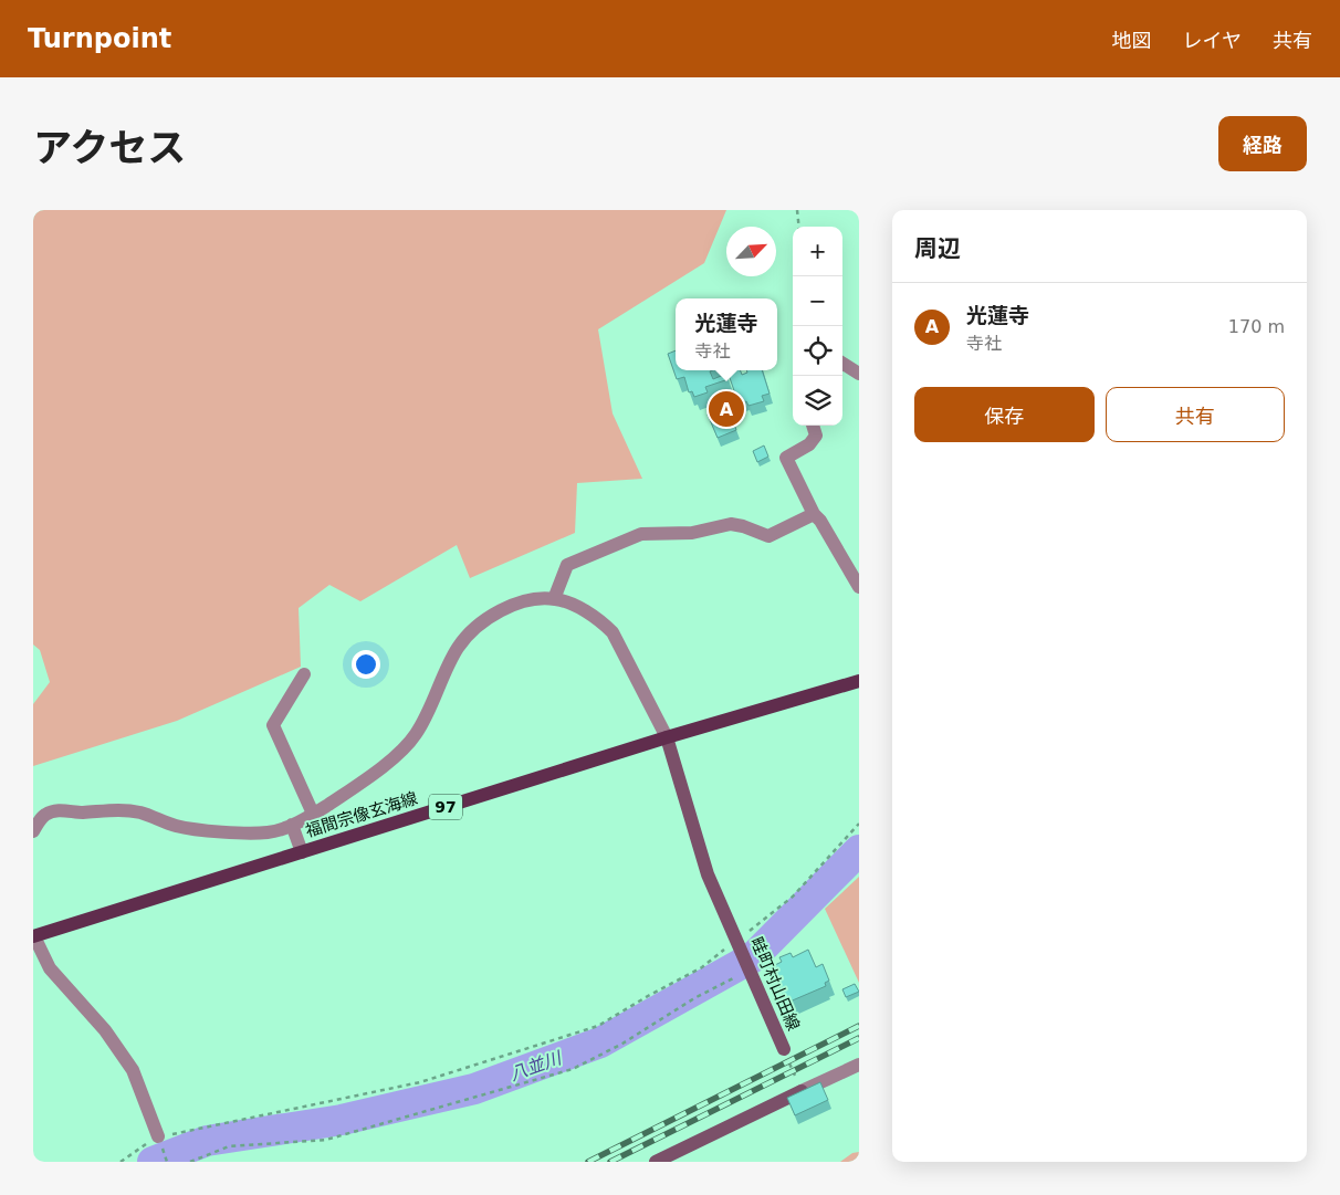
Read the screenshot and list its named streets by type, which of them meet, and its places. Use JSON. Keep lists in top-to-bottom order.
{
  "streets": {
    "main road": ["97", "福間宗像玄海線", "畦町村山田線"]
  },
  "crossings": [
    ["福間宗像玄海線", "畦町村山田線"]
  ],
  "water": ["八並川"],
  "north": "top right",
  "page": {
    "header": "Turnpoint",
    "nav": ["地図", "レイヤ", "共有"],
    "title": "アクセス",
    "buttons": [
      "経路",
      ["保存", "共有"]
    ],
    "heading": "周辺",
    "map_buttons": ["+", "−"],
    "list": [
      {
        "mark": "A",
        "name": "光蓮寺",
        "note": "寺社",
        "value": "170 m"
      }
    ],
    "popup": ["光蓮寺", "寺社"],
    "pins": "A"
  }
}
